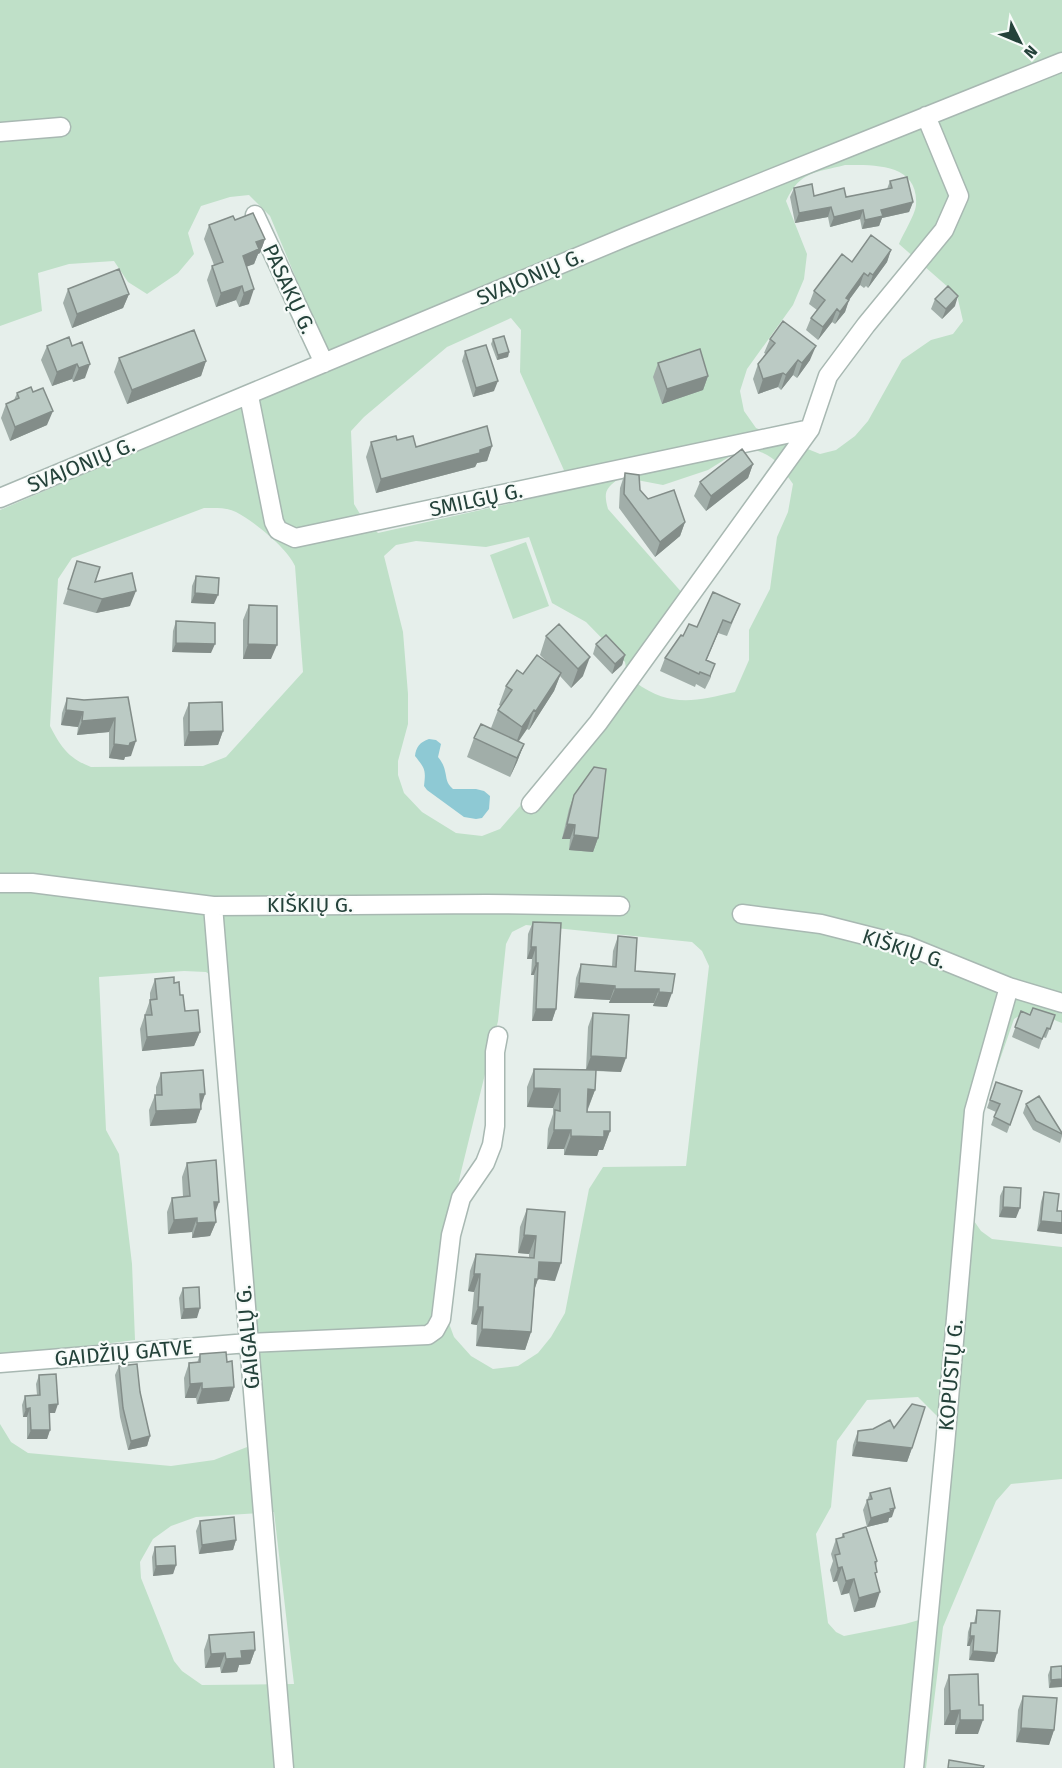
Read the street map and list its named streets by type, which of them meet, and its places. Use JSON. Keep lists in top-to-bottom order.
{
  "streets": {
    "street": [
      "SVAJONIŲ G.",
      "PASAKŲ G.",
      "SMILGŲ G.",
      "KIŠKIŲ G.",
      "GAIGALŲ G.",
      "GAIDŽIŲ GATVE",
      "KOPŪSTŲ G."
    ]
  },
  "crossings": [
    ["SVAJONIŲ G.", "PASAKŲ G."],
    ["SVAJONIŲ G.", "SMILGŲ G."],
    ["KIŠKIŲ G.", "GAIGALŲ G."],
    ["KIŠKIŲ G.", "KOPŪSTŲ G."],
    ["GAIGALŲ G.", "GAIDŽIŲ GATVE"]
  ],
  "north": "bottom right"
}
